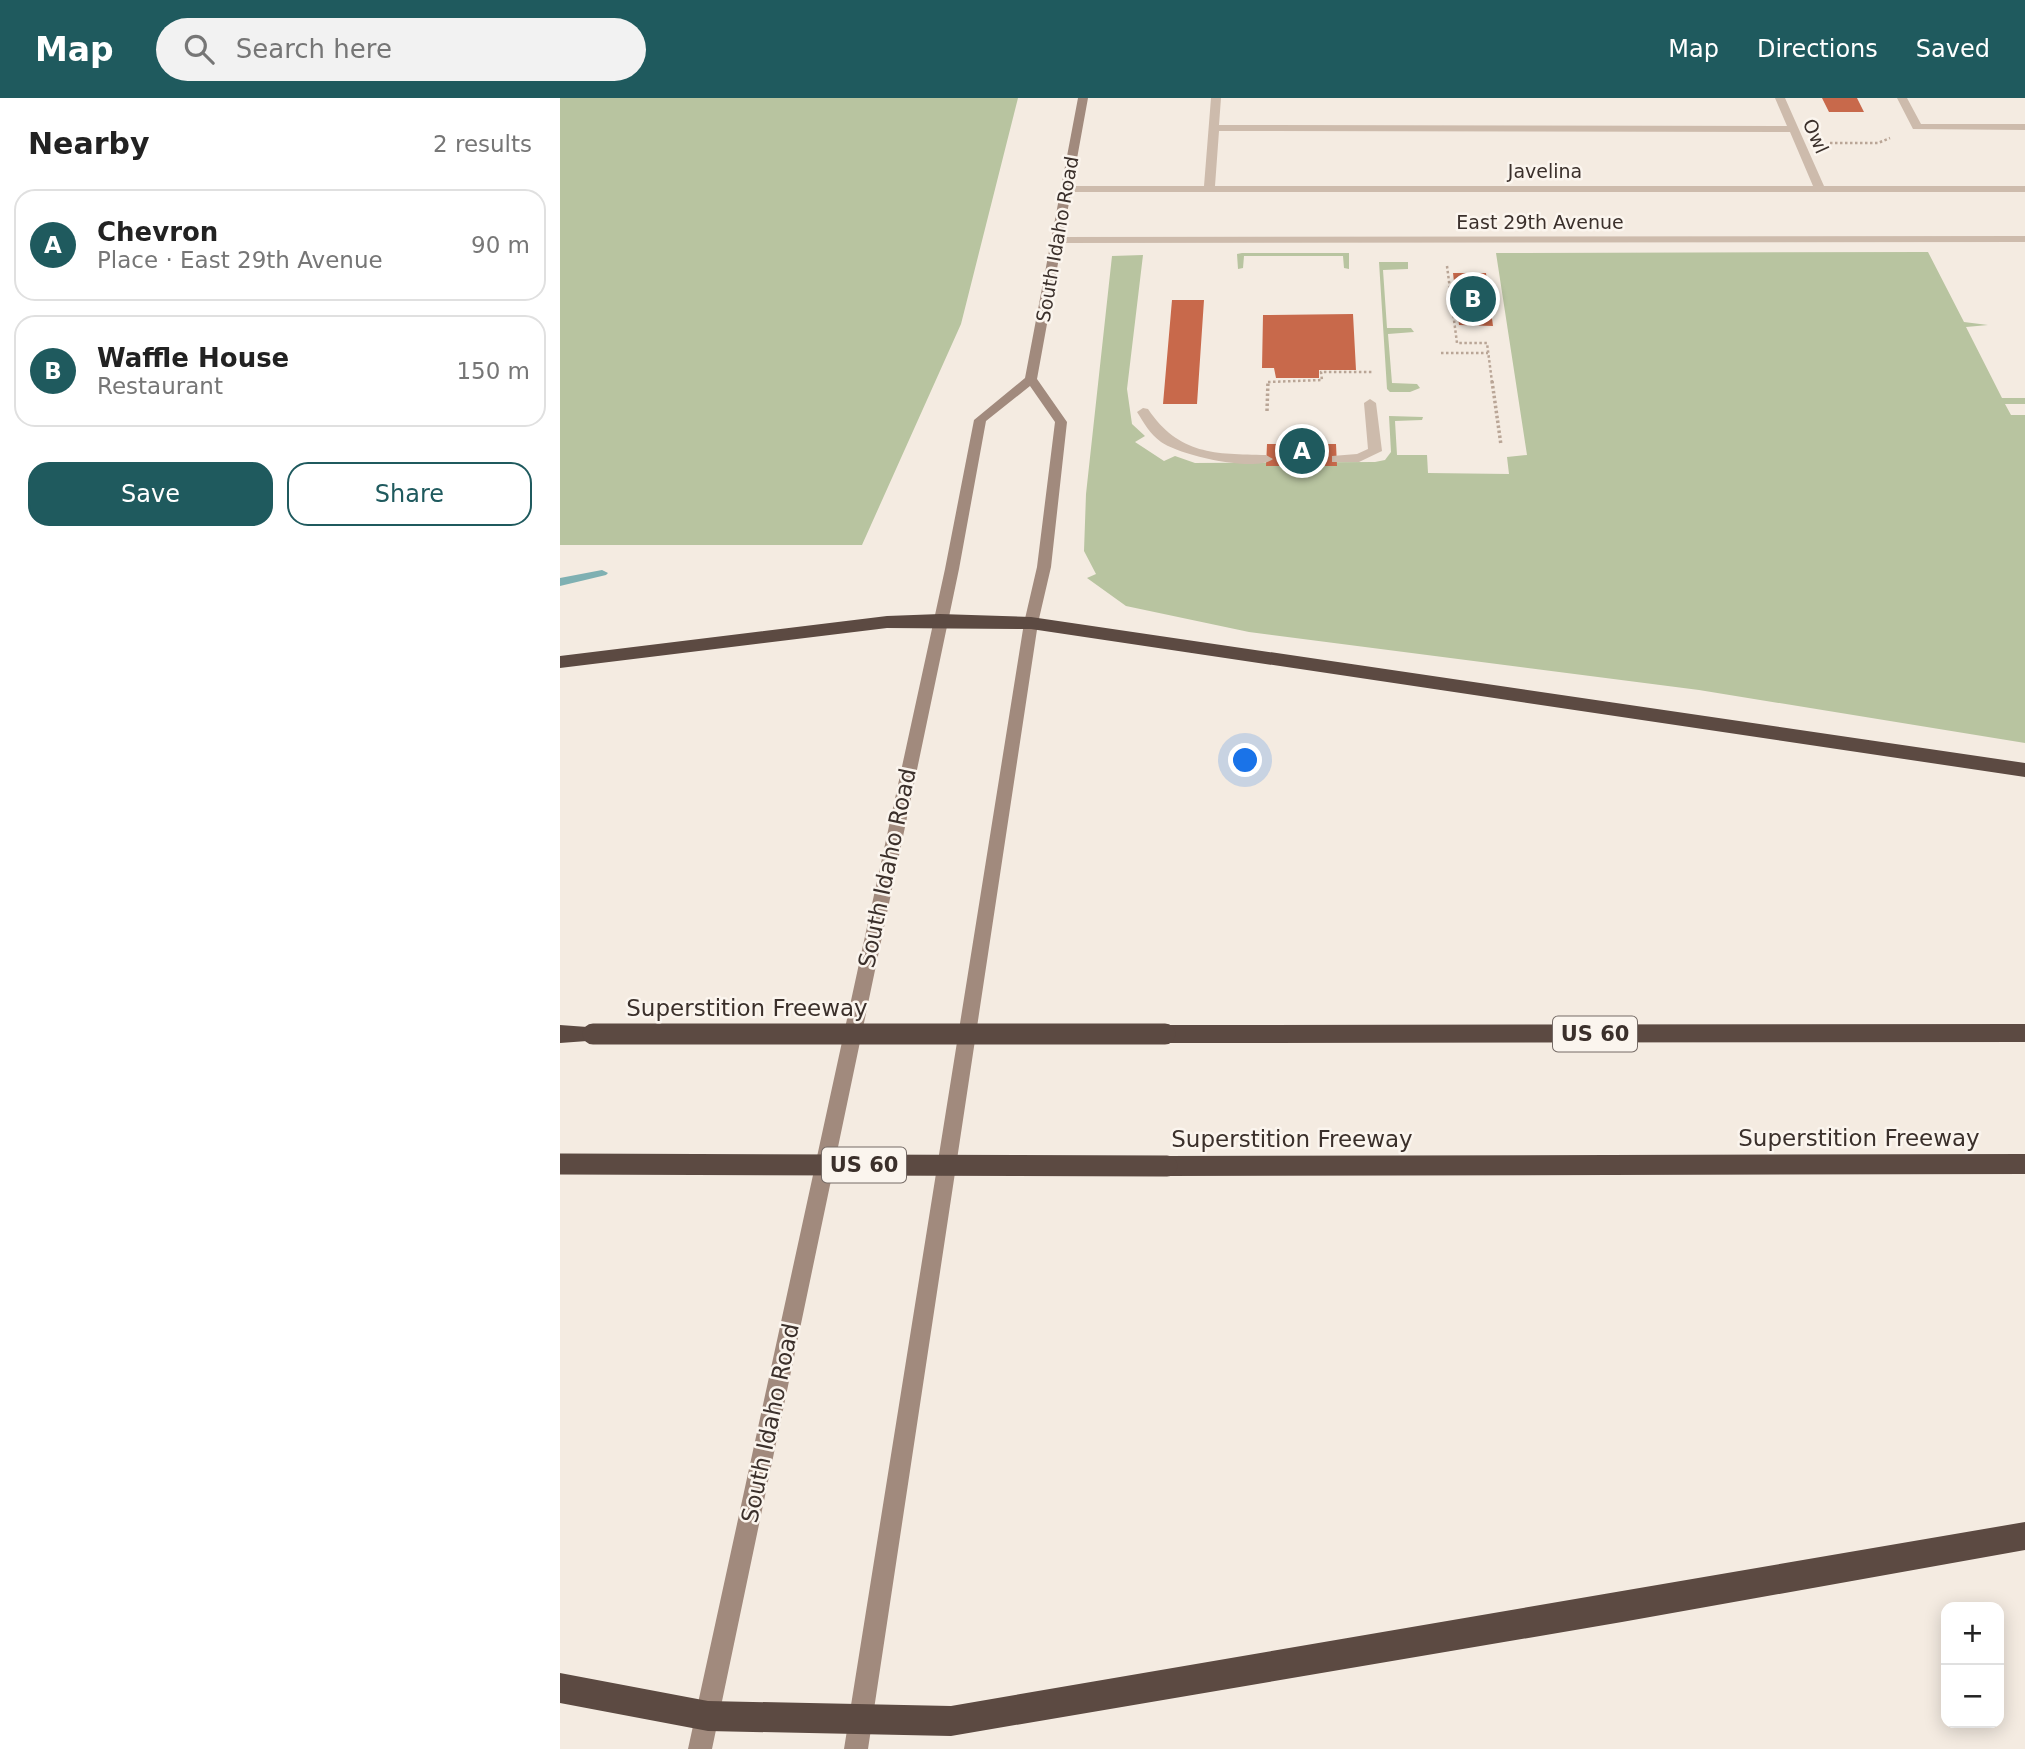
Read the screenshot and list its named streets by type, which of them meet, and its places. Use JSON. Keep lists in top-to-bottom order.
{
  "streets": {
    "highway": ["Superstition Freeway", "US 60"],
    "main road": ["South Idaho Road"],
    "street": ["Owl", "Javelina", "East 29th Avenue"]
  },
  "crossings": [
    ["Owl", "Javelina"],
    ["Javelina", "South Idaho Road"],
    ["East 29th Avenue", "South Idaho Road"]
  ],
  "page": {
    "header": "Map",
    "search": "Search here",
    "nav": ["Map", "Directions", "Saved"],
    "heading": ["Nearby", "2 results"],
    "list": [
      {
        "mark": "A",
        "name": "Chevron",
        "note": "Place · East 29th Avenue",
        "value": "90 m"
      },
      {
        "mark": "B",
        "name": "Waffle House",
        "note": "Restaurant",
        "value": "150 m"
      }
    ],
    "pins": ["B", "A"],
    "buttons": ["Save", "Share"],
    "map_buttons": ["+", "−"]
  }
}
